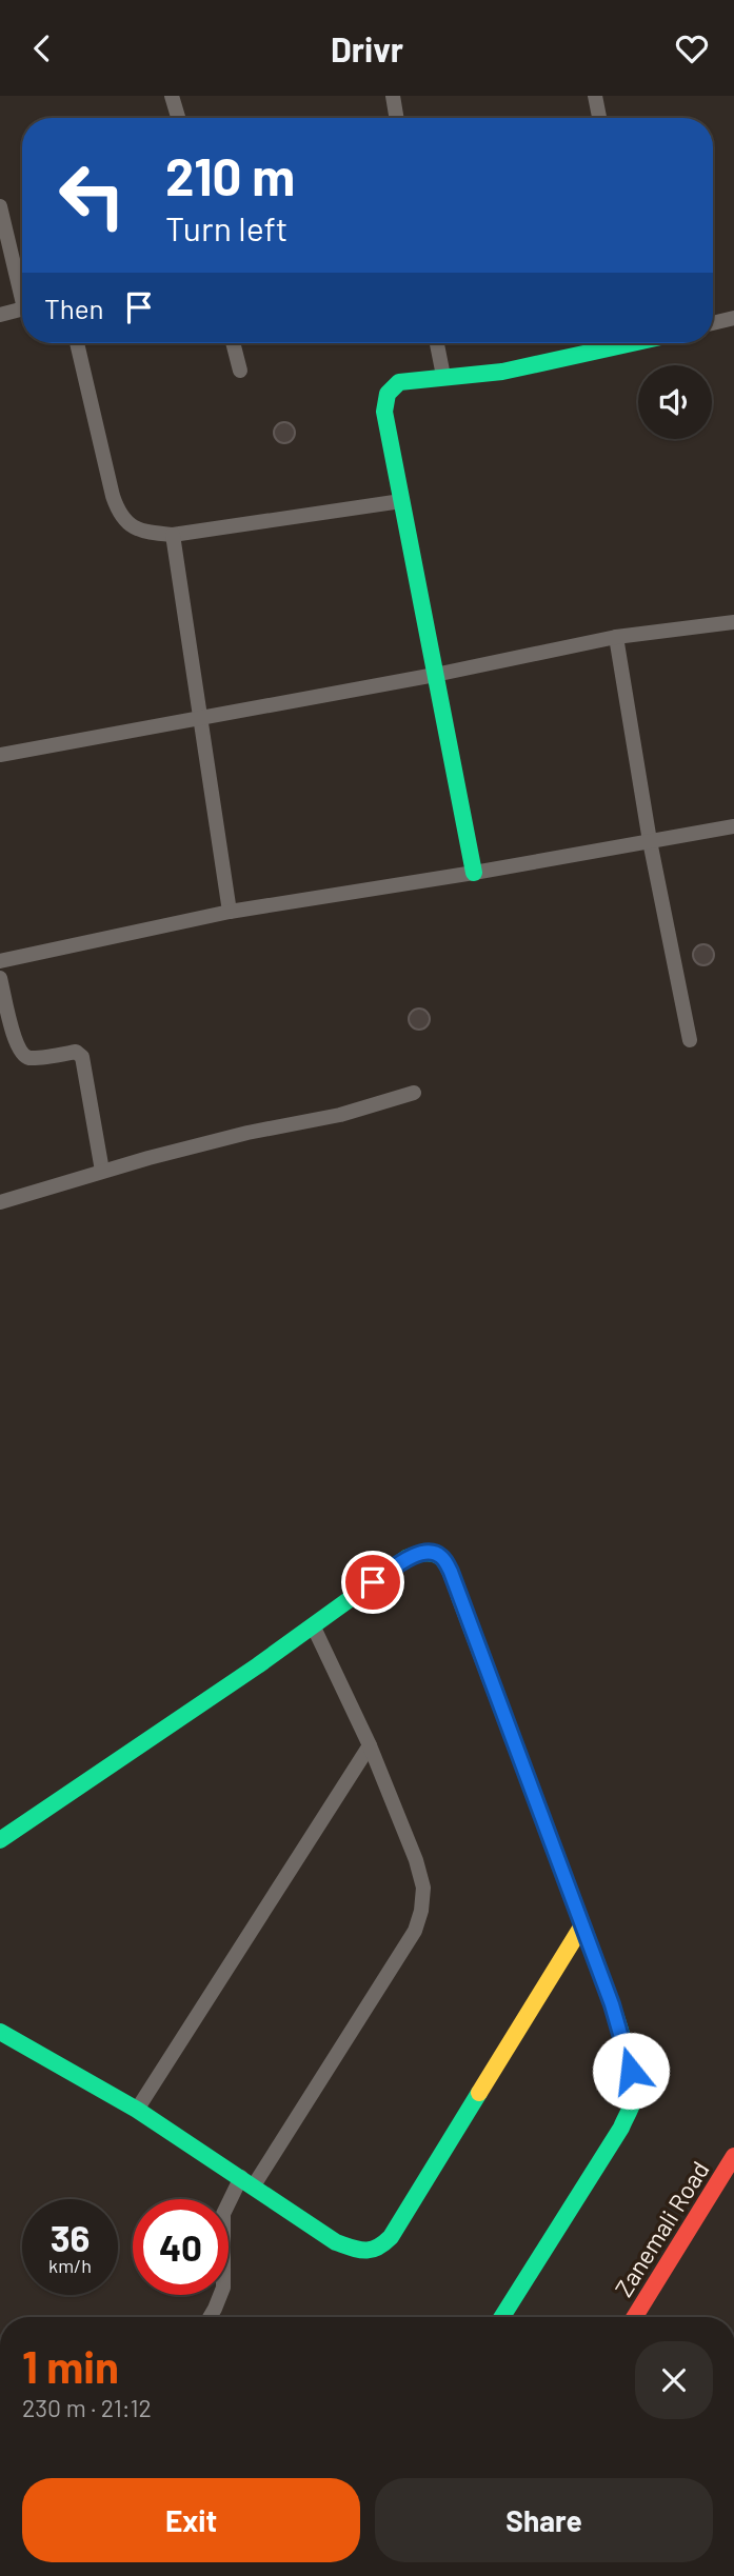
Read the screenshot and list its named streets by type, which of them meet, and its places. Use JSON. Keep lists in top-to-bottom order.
{
  "streets": {
    "street": ["Zanemali Road"]
  },
  "page": {
    "header": "Drivr",
    "turn": ["210 m", "Turn left"],
    "then": "Then",
    "speed": "36 km/h",
    "limit": "40",
    "heading": ["1 min", "230 m · 21:12"],
    "buttons": ["Exit", "Share"]
  }
}
